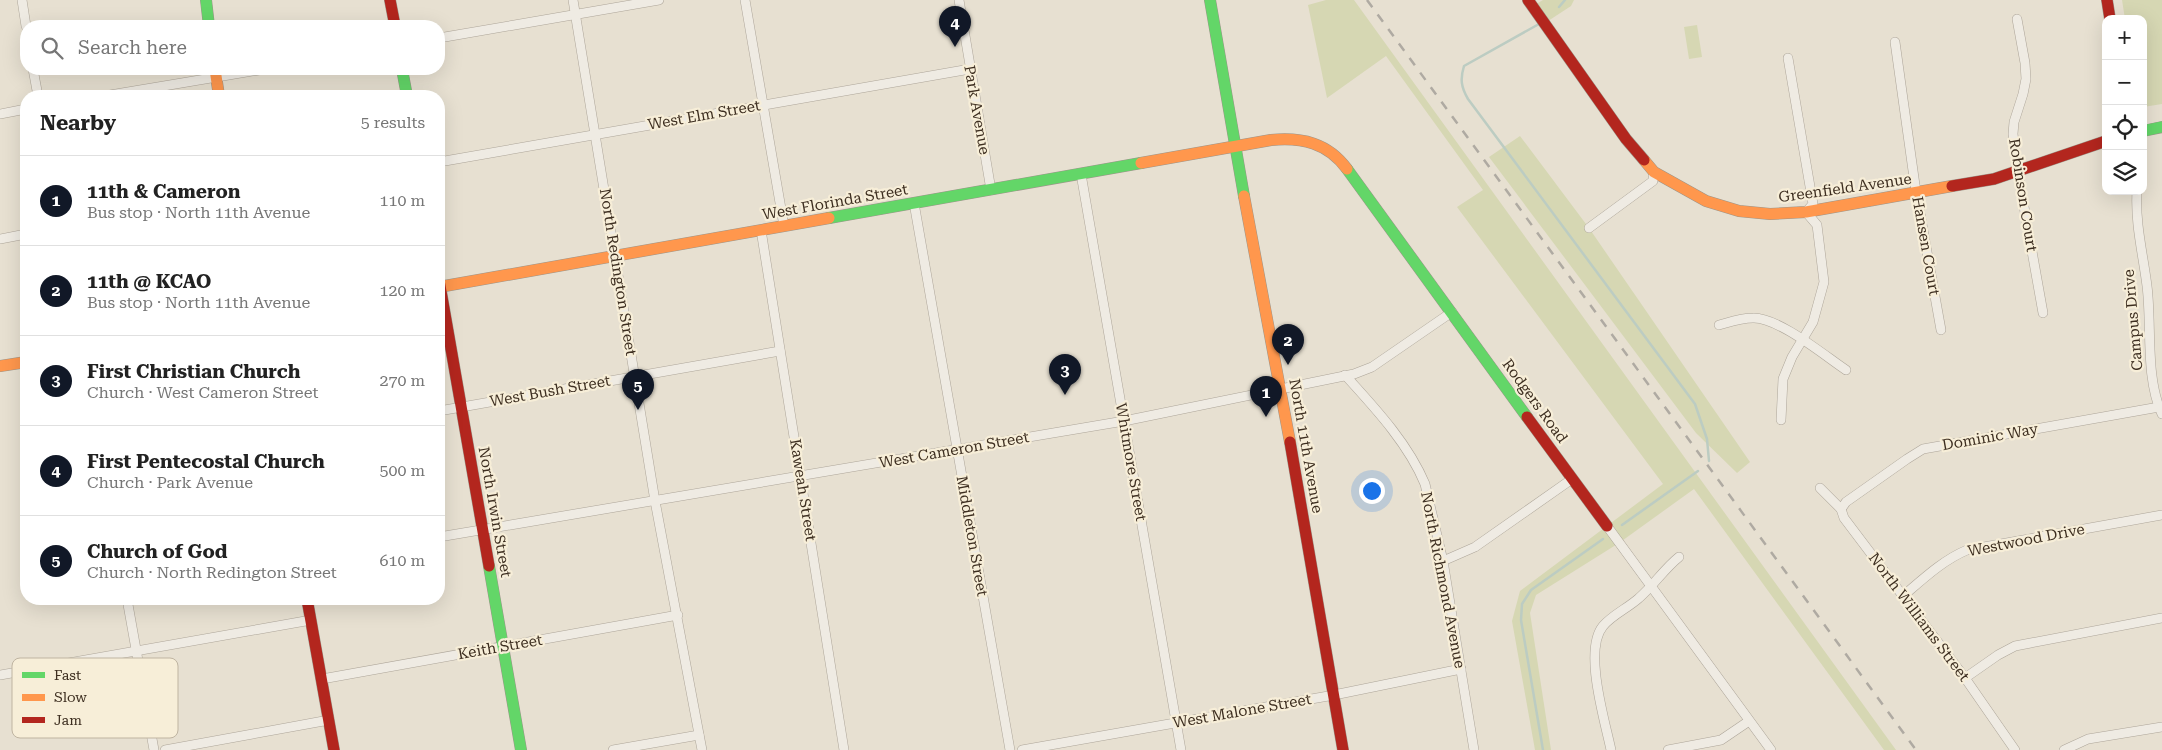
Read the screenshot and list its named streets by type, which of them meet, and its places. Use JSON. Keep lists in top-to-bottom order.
{
  "streets": {
    "street": [
      "Park Avenue",
      "West Elm Street",
      "Greenfield Avenue",
      "Robinson Court",
      "West Florinda Street",
      "Hansen Court",
      "North Redington Street",
      "Campus Drive",
      "West Bush Street",
      "Rodgers Road",
      "Dominic Way",
      "North 11th Avenue",
      "West Cameron Street",
      "Whitmore Street",
      "Kaweah Street",
      "North Irwin Street",
      "Middleton Street",
      "Westwood Drive",
      "North Richmond Avenue",
      "North Williams Street",
      "Keith Street",
      "West Malone Street"
    ]
  },
  "crossings": [
    ["Park Avenue", "West Elm Street"],
    ["Park Avenue", "West Florinda Street"],
    ["West Elm Street", "North Redington Street"],
    ["Greenfield Avenue", "Robinson Court"],
    ["Greenfield Avenue", "Hansen Court"],
    ["West Florinda Street", "North Redington Street"],
    ["West Florinda Street", "Rodgers Road"],
    ["West Florinda Street", "North 11th Avenue"],
    ["West Florinda Street", "Whitmore Street"],
    ["West Florinda Street", "Kaweah Street"],
    ["West Florinda Street", "Middleton Street"],
    ["North Redington Street", "West Bush Street"],
    ["North Redington Street", "West Cameron Street"],
    ["North Redington Street", "Keith Street"],
    ["Campus Drive", "Dominic Way"],
    ["West Bush Street", "Kaweah Street"],
    ["West Bush Street", "North Irwin Street"],
    ["Rodgers Road", "North 11th Avenue"],
    ["Rodgers Road", "West Cameron Street"],
    ["Dominic Way", "North Williams Street"],
    ["North 11th Avenue", "West Cameron Street"],
    ["North 11th Avenue", "West Malone Street"],
    ["West Cameron Street", "Whitmore Street"],
    ["West Cameron Street", "Kaweah Street"],
    ["West Cameron Street", "North Irwin Street"],
    ["West Cameron Street", "Middleton Street"],
    ["West Cameron Street", "North Richmond Avenue"],
    ["Whitmore Street", "West Malone Street"],
    ["North Irwin Street", "Keith Street"],
    ["Westwood Drive", "North Williams Street"],
    ["North Richmond Avenue", "West Malone Street"]
  ],
  "legend": ["Fast", "Slow", "Jam"],
  "page": {
    "pins": [
      "4",
      "2",
      "3",
      "5",
      "1"
    ],
    "map_buttons": ["+", "−"],
    "search": "Search here",
    "heading": ["Nearby", "5 results"],
    "list": [
      {
        "mark": "1",
        "name": "11th & Cameron",
        "note": "Bus stop · North 11th Avenue",
        "value": "110 m"
      },
      {
        "mark": "2",
        "name": "11th @ KCAO",
        "note": "Bus stop · North 11th Avenue",
        "value": "120 m"
      },
      {
        "mark": "3",
        "name": "First Christian Church",
        "note": "Church · West Cameron Street",
        "value": "270 m"
      },
      {
        "mark": "4",
        "name": "First Pentecostal Church",
        "note": "Church · Park Avenue",
        "value": "500 m"
      },
      {
        "mark": "5",
        "name": "Church of God",
        "note": "Church · North Redington Street",
        "value": "610 m"
      }
    ]
  }
}
